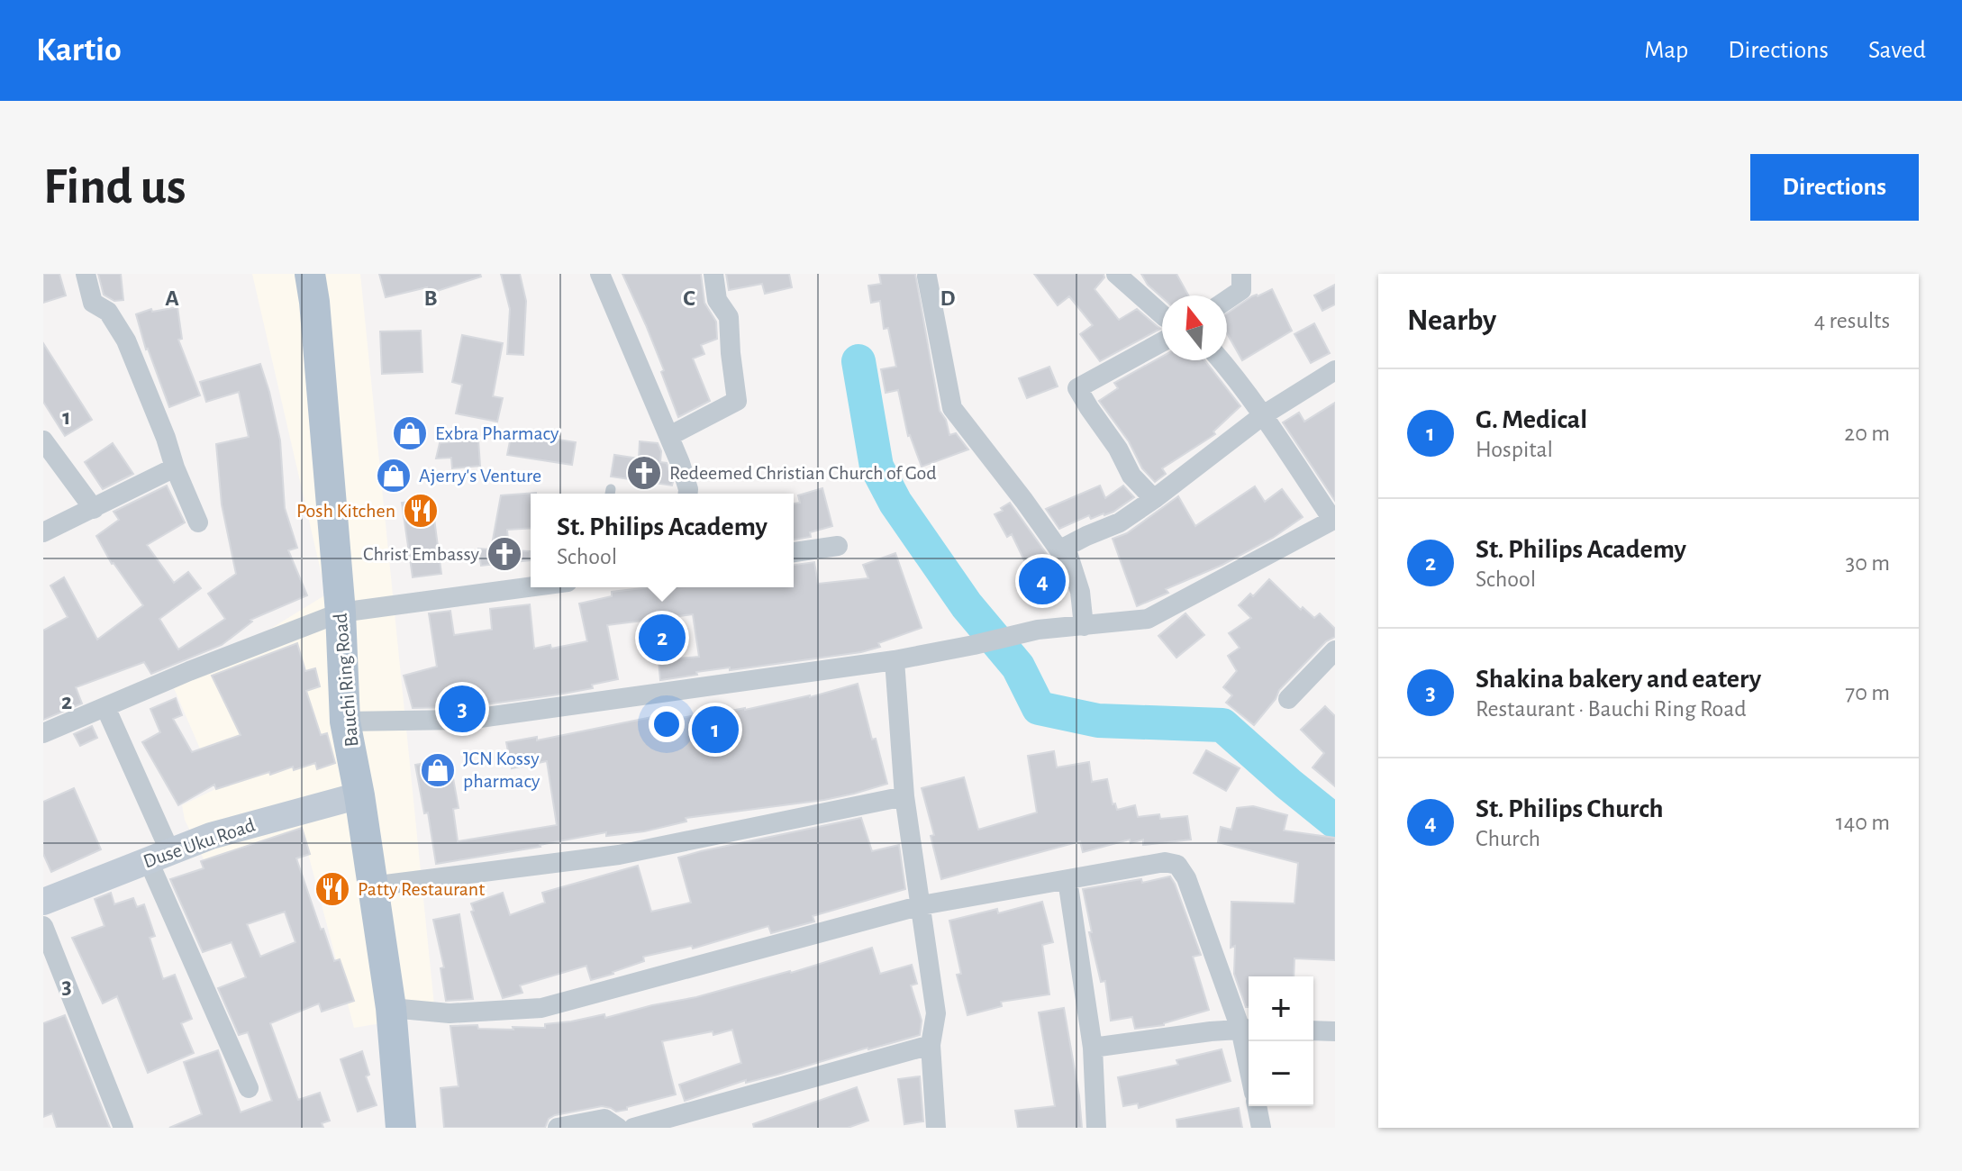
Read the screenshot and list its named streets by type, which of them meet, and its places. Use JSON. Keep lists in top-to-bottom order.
{
  "streets": {
    "main road": ["Bauchi Ring Road"],
    "street": ["Duse Uku Road"]
  },
  "crossings": [
    ["Bauchi Ring Road", "Duse Uku Road"]
  ],
  "places": {
    "shop": ["Exbra Pharmacy", "Ajerry's Venture", "JCN Kossy pharmacy"],
    "church": ["Redeemed Christian Church of God", "Christ Embassy"],
    "restaurant": ["Posh Kitchen", "Patty Restaurant"]
  },
  "north": "top",
  "page": {
    "header": "Kartio",
    "nav": ["Map", "Directions", "Saved"],
    "buttons": "Directions",
    "title": "Find us",
    "heading": ["Nearby", "4 results"],
    "list": [
      {
        "mark": "1",
        "name": "G. Medical",
        "note": "Hospital",
        "value": "20 m"
      },
      {
        "mark": "2",
        "name": "St. Philips Academy",
        "note": "School",
        "value": "30 m"
      },
      {
        "mark": "3",
        "name": "Shakina bakery and eatery",
        "note": "Restaurant · Bauchi Ring Road",
        "value": "70 m"
      },
      {
        "mark": "4",
        "name": "St. Philips Church",
        "note": "Church",
        "value": "140 m"
      }
    ],
    "popup": ["St. Philips Academy", "School"],
    "pins": [
      "4",
      "2",
      "3",
      "1"
    ],
    "map_buttons": ["+", "−"]
  },
  "grid": {
    "columns": [
      "A",
      "B",
      "C",
      "D"
    ],
    "rows": ["1", "2", "3"]
  }
}
